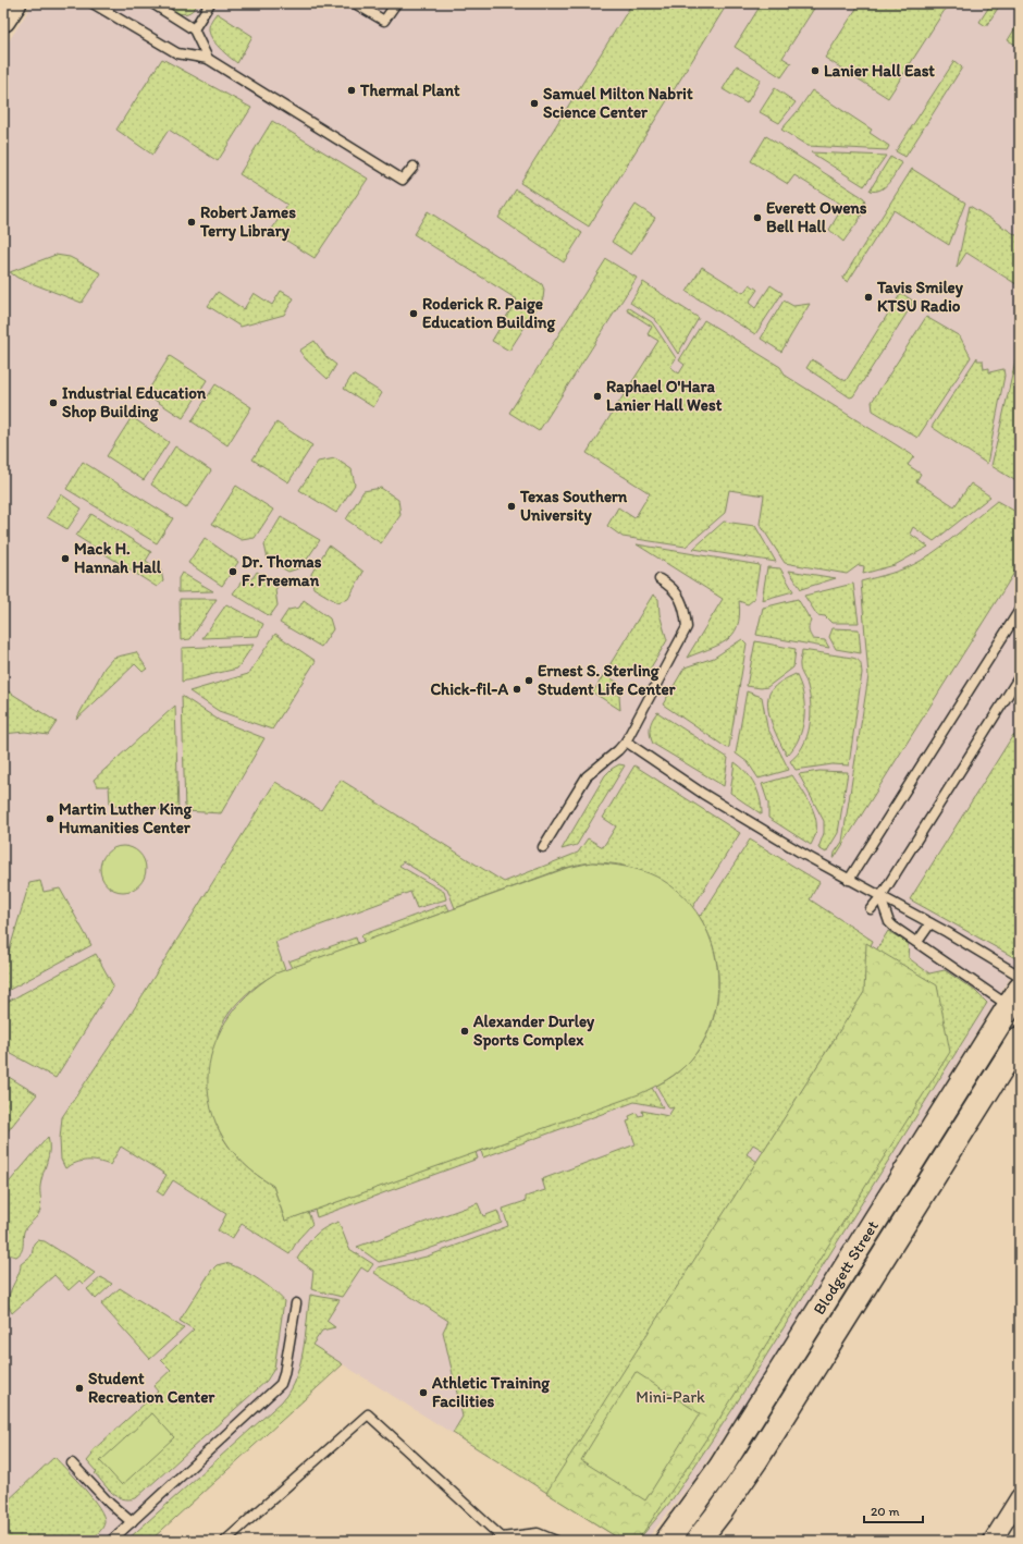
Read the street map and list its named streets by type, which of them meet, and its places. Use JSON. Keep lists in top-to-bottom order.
{
  "streets": {
    "main road": ["Blodgett Street"]
  },
  "parks": ["Mini-Park"],
  "places": [
    "Lanier Hall East",
    "Thermal Plant",
    "Samuel Milton Nabrit Science Center",
    "Everett Owens Bell Hall",
    "Robert James Terry Library",
    "Tavis Smiley KTSU Radio",
    "Roderick R. Paige Education Building",
    "Raphael O'Hara Lanier Hall West",
    "Industrial Education Shop Building",
    "Texas Southern University",
    "Mack H. Hannah Hall",
    "Dr. Thomas F. Freeman",
    "Ernest S. Sterling Student Life Center",
    "Chick-fil-A",
    "Martin Luther King Humanities Center",
    "Alexander Durley Sports Complex",
    "Student Recreation Center",
    "Athletic Training Facilities"
  ],
  "scale_bar": "20 m"
}
